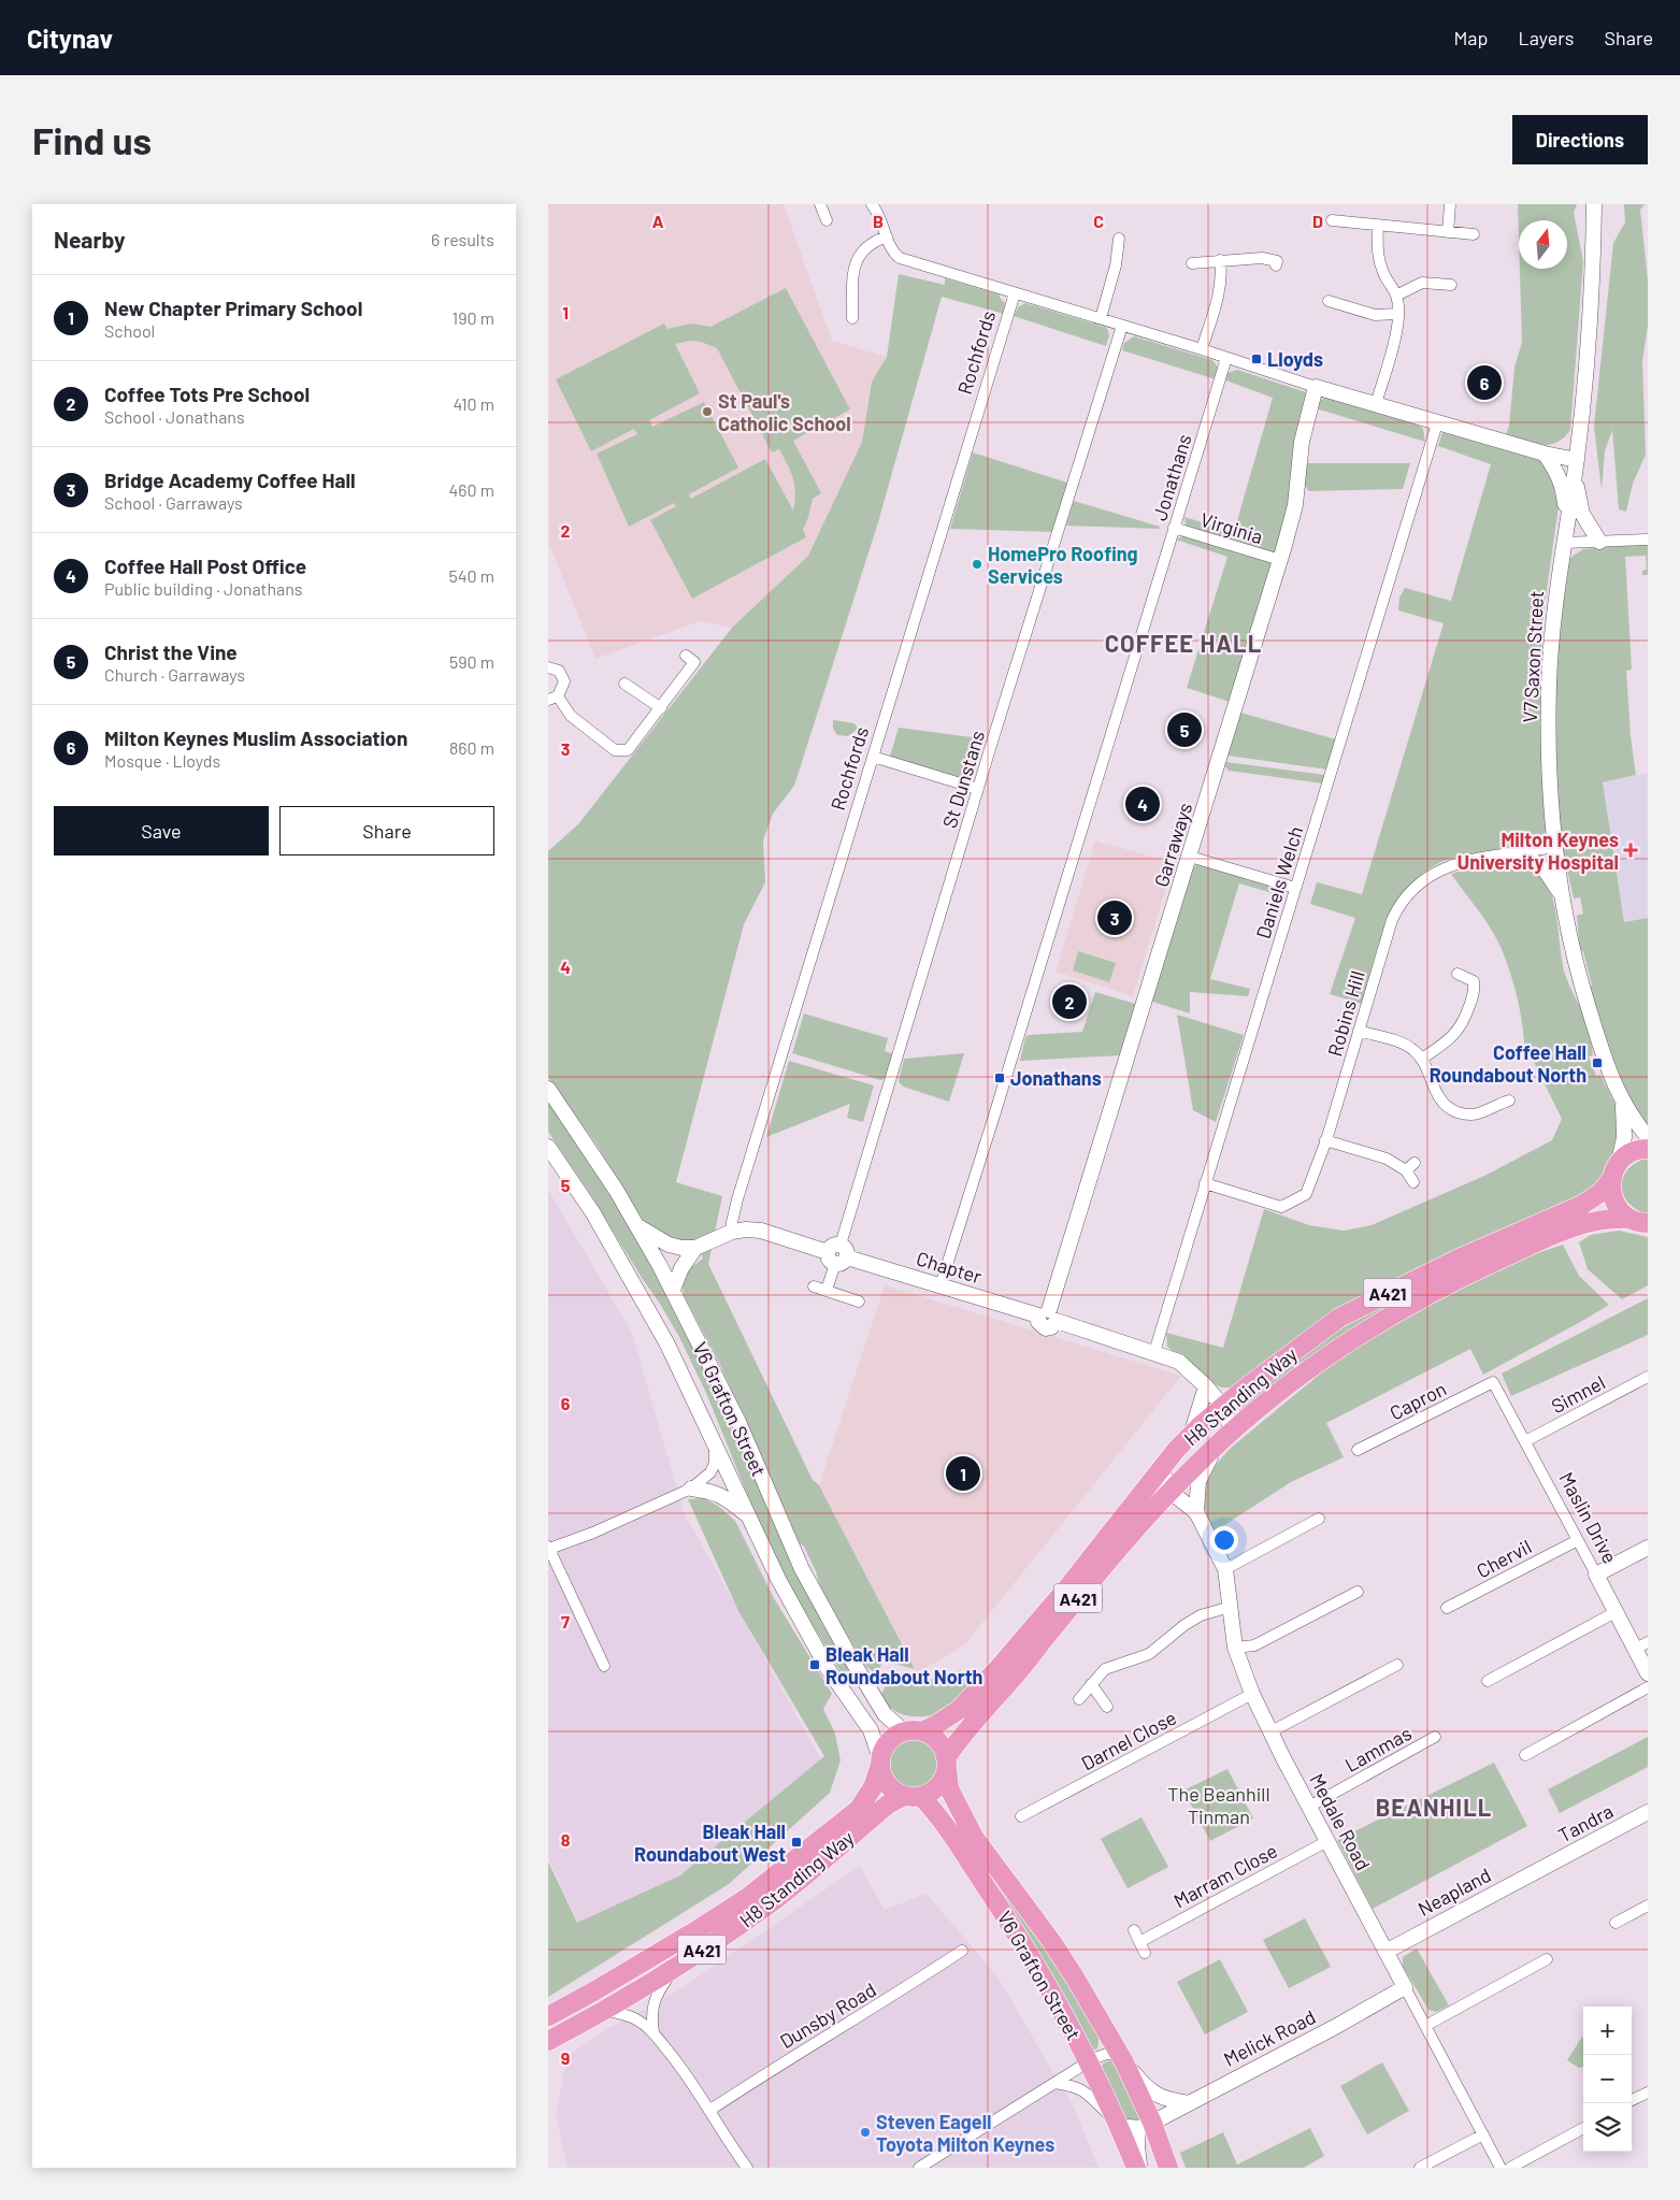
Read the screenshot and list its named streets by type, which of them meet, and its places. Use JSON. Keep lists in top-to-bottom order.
{
  "streets": {
    "highway": ["A421", "H8 Standing Way", "V6 Grafton Street"],
    "street": [
      "Rochfords",
      "Jonathans",
      "Virginia",
      "V7 Saxon Street",
      "St Dunstans",
      "Garraways",
      "Daniels Welch",
      "Robins Hill",
      "Chapter",
      "Simnel",
      "Capron",
      "Maslin Drive",
      "Chervil",
      "Darnel Close",
      "Lammas",
      "Medale Road",
      "Tandra",
      "Marram Close",
      "Neapland",
      "Dunsby Road",
      "Melick Road"
    ]
  },
  "crossings": [
    ["Rochfords", "Chapter"],
    ["Jonathans", "Virginia"],
    ["Jonathans", "Chapter"],
    ["Virginia", "Garraways"],
    ["V7 Saxon Street", "Robins Hill"],
    ["V7 Saxon Street", "A421"],
    ["V7 Saxon Street", "H8 Standing Way"],
    ["St Dunstans", "Chapter"],
    ["Garraways", "Chapter"],
    ["Daniels Welch", "Robins Hill"],
    ["Daniels Welch", "Chapter"],
    ["Chapter", "H8 Standing Way"],
    ["A421", "H8 Standing Way"],
    ["A421", "V6 Grafton Street"],
    ["Simnel", "Maslin Drive"],
    ["H8 Standing Way", "V6 Grafton Street"],
    ["H8 Standing Way", "Medale Road"],
    ["Capron", "Maslin Drive"],
    ["V6 Grafton Street", "Melick Road"],
    ["Maslin Drive", "Chervil"],
    ["Darnel Close", "Medale Road"],
    ["Lammas", "Medale Road"],
    ["Medale Road", "Marram Close"],
    ["Medale Road", "Neapland"],
    ["Medale Road", "Melick Road"],
    ["Tandra", "Neapland"]
  ],
  "districts": ["COFFEE HALL", "BEANHILL"],
  "parks": ["The Beanhill Tinman"],
  "places": {
    "transit": [
      "Lloyds",
      "Coffee Hall Roundabout North",
      "Jonathans",
      "Bleak Hall Roundabout North",
      "Bleak Hall Roundabout West"
    ],
    "other": ["St Paul's Catholic School", "HomePro Roofing Services", "Steven Eagell Toyota Milton Keynes"],
    "health": ["Milton Keynes University Hospital"]
  },
  "north": "top",
  "page": {
    "header": "Citynav",
    "nav": ["Map", "Layers", "Share"],
    "buttons": [
      "Directions",
      ["Save", "Share"]
    ],
    "title": "Find us",
    "heading": ["Nearby", "6 results"],
    "list": [
      {
        "mark": "1",
        "name": "New Chapter Primary School",
        "note": "School",
        "value": "190 m"
      },
      {
        "mark": "2",
        "name": "Coffee Tots Pre School",
        "note": "School · Jonathans",
        "value": "410 m"
      },
      {
        "mark": "3",
        "name": "Bridge Academy Coffee Hall",
        "note": "School · Garraways",
        "value": "460 m"
      },
      {
        "mark": "4",
        "name": "Coffee Hall Post Office",
        "note": "Public building · Jonathans",
        "value": "540 m"
      },
      {
        "mark": "5",
        "name": "Christ the Vine",
        "note": "Church · Garraways",
        "value": "590 m"
      },
      {
        "mark": "6",
        "name": "Milton Keynes Muslim Association",
        "note": "Mosque · Lloyds",
        "value": "860 m"
      }
    ],
    "pins": [
      "6",
      "5",
      "4",
      "3",
      "2",
      "1"
    ],
    "map_buttons": ["+", "−"]
  },
  "grid": {
    "columns": [
      "A",
      "B",
      "C",
      "D"
    ],
    "rows": [
      "1",
      "2",
      "3",
      "4",
      "5",
      "6",
      "7",
      "8",
      "9"
    ]
  }
}
